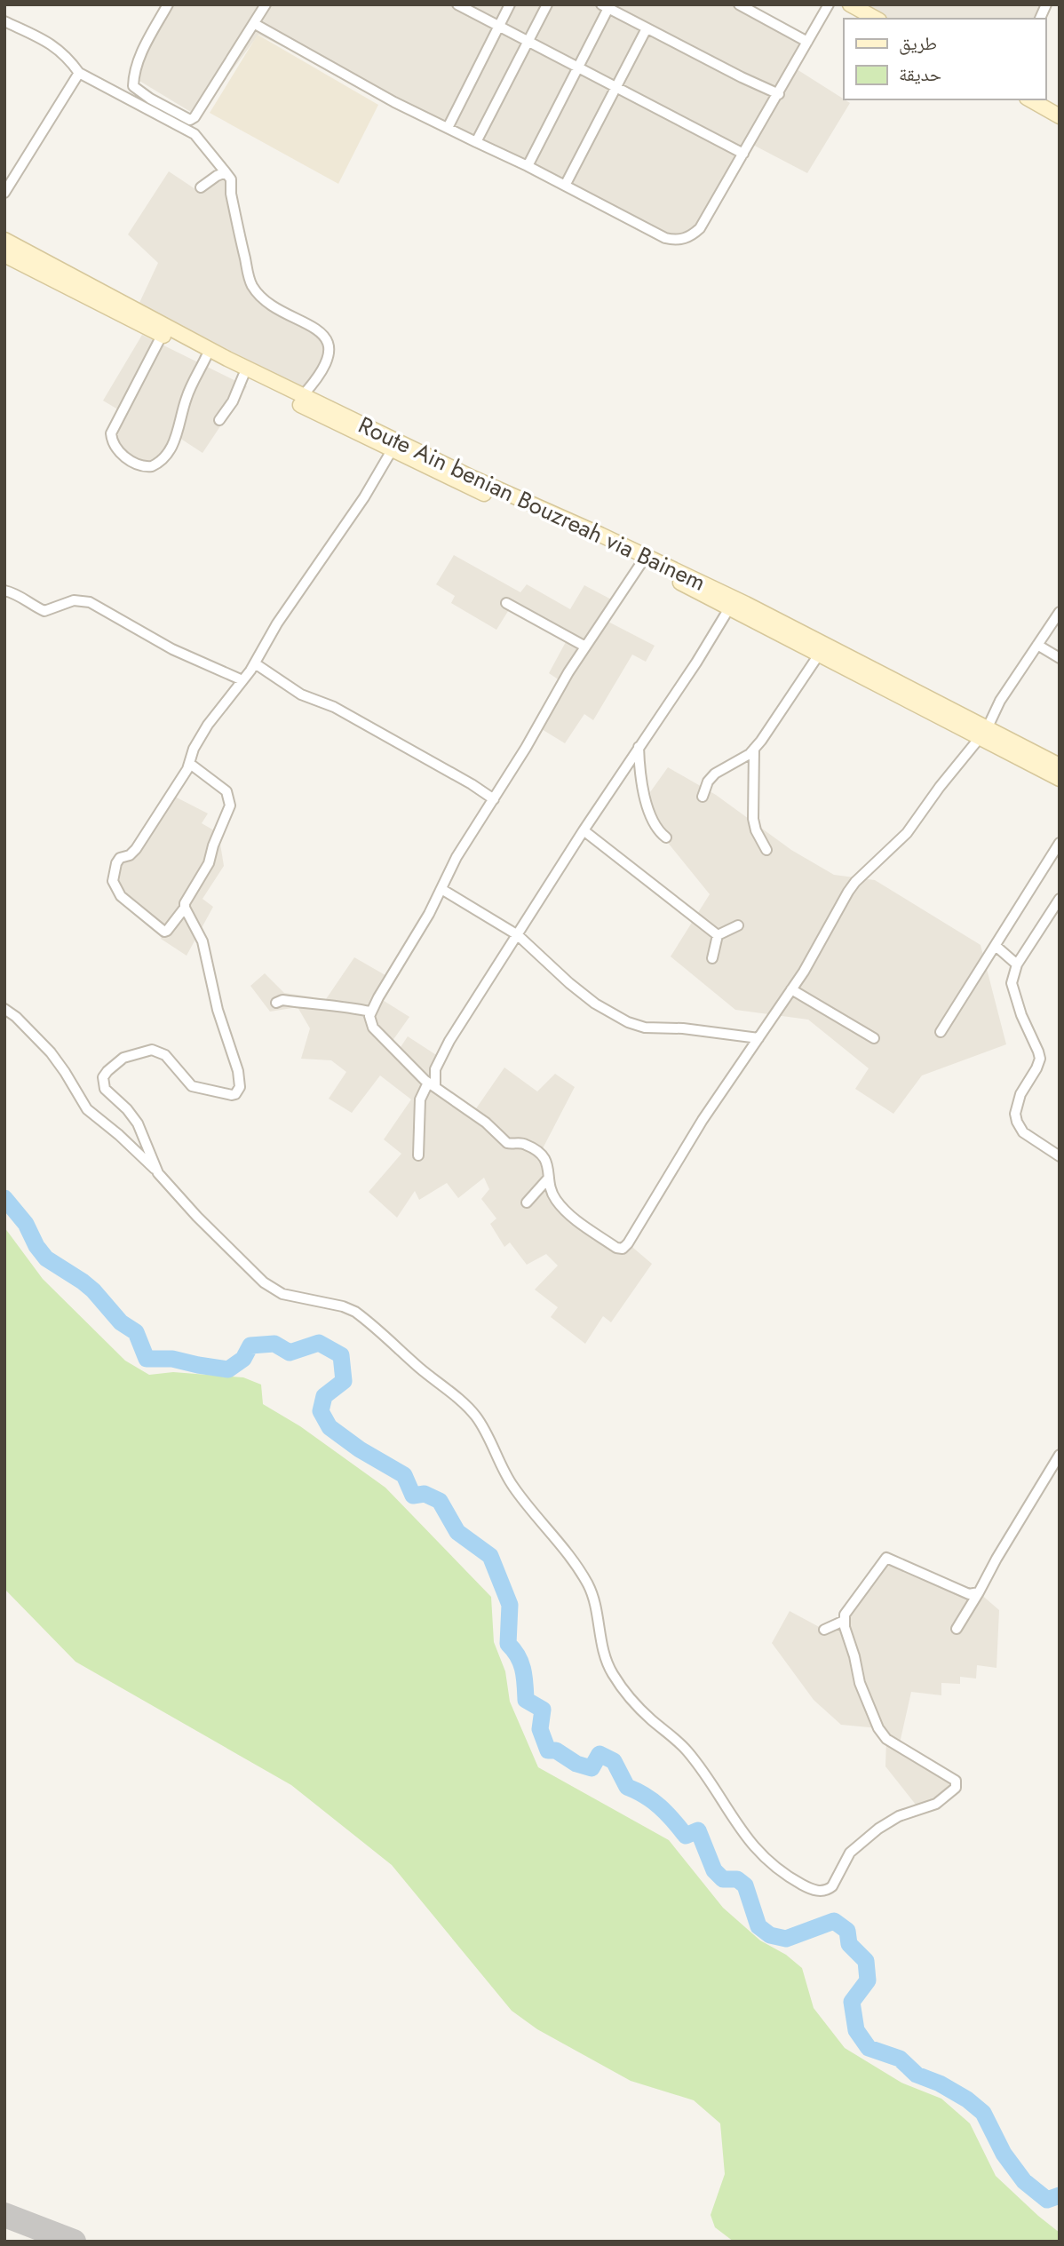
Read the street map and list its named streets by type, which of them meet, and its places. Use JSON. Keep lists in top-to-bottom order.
{
  "streets": {
    "main road": ["Route Ain benian Bouzreah via Bainem"]
  },
  "legend": ["طريق", "حديقة"]
}
